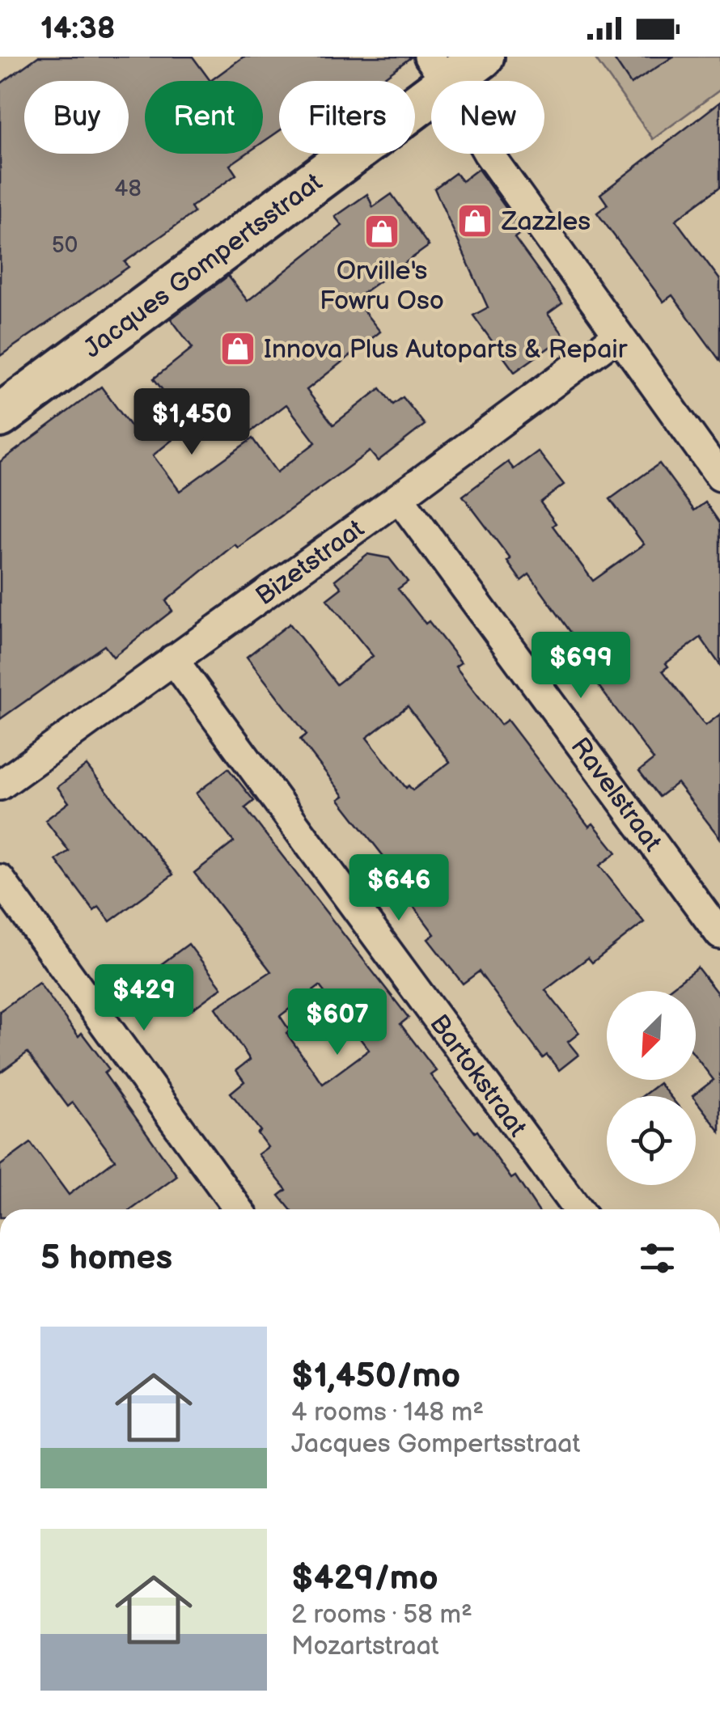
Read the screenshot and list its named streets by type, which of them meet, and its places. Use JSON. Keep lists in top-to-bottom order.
{
  "streets": {
    "street": [
      "Jacques Gompertsstraat",
      "Bizetstraat",
      "Ravelstraat",
      "Bartokstraat"
    ]
  },
  "crossings": [
    ["Bizetstraat", "Ravelstraat"],
    ["Bizetstraat", "Bartokstraat"]
  ],
  "places": {
    "shop": ["Zazzles", "Orville's Fowru Oso", "Innova Plus Autoparts & Repair"]
  },
  "house_numbers": ["48", "50"],
  "north": "bottom left",
  "page": {
    "status": "14:38",
    "chip": [
      "Buy",
      "Rent",
      "Filters",
      "New"
    ],
    "price": [
      "$1,450",
      "$699",
      "$646",
      "$429",
      "$607"
    ],
    "heading": "5 homes",
    "list": [
      {
        "name": "$1,450/mo",
        "note": "4 rooms · 148 m² · Jacques Gompertsstraat"
      },
      {
        "name": "$429/mo",
        "note": "2 rooms · 58 m² · Mozartstraat"
      }
    ]
  }
}
